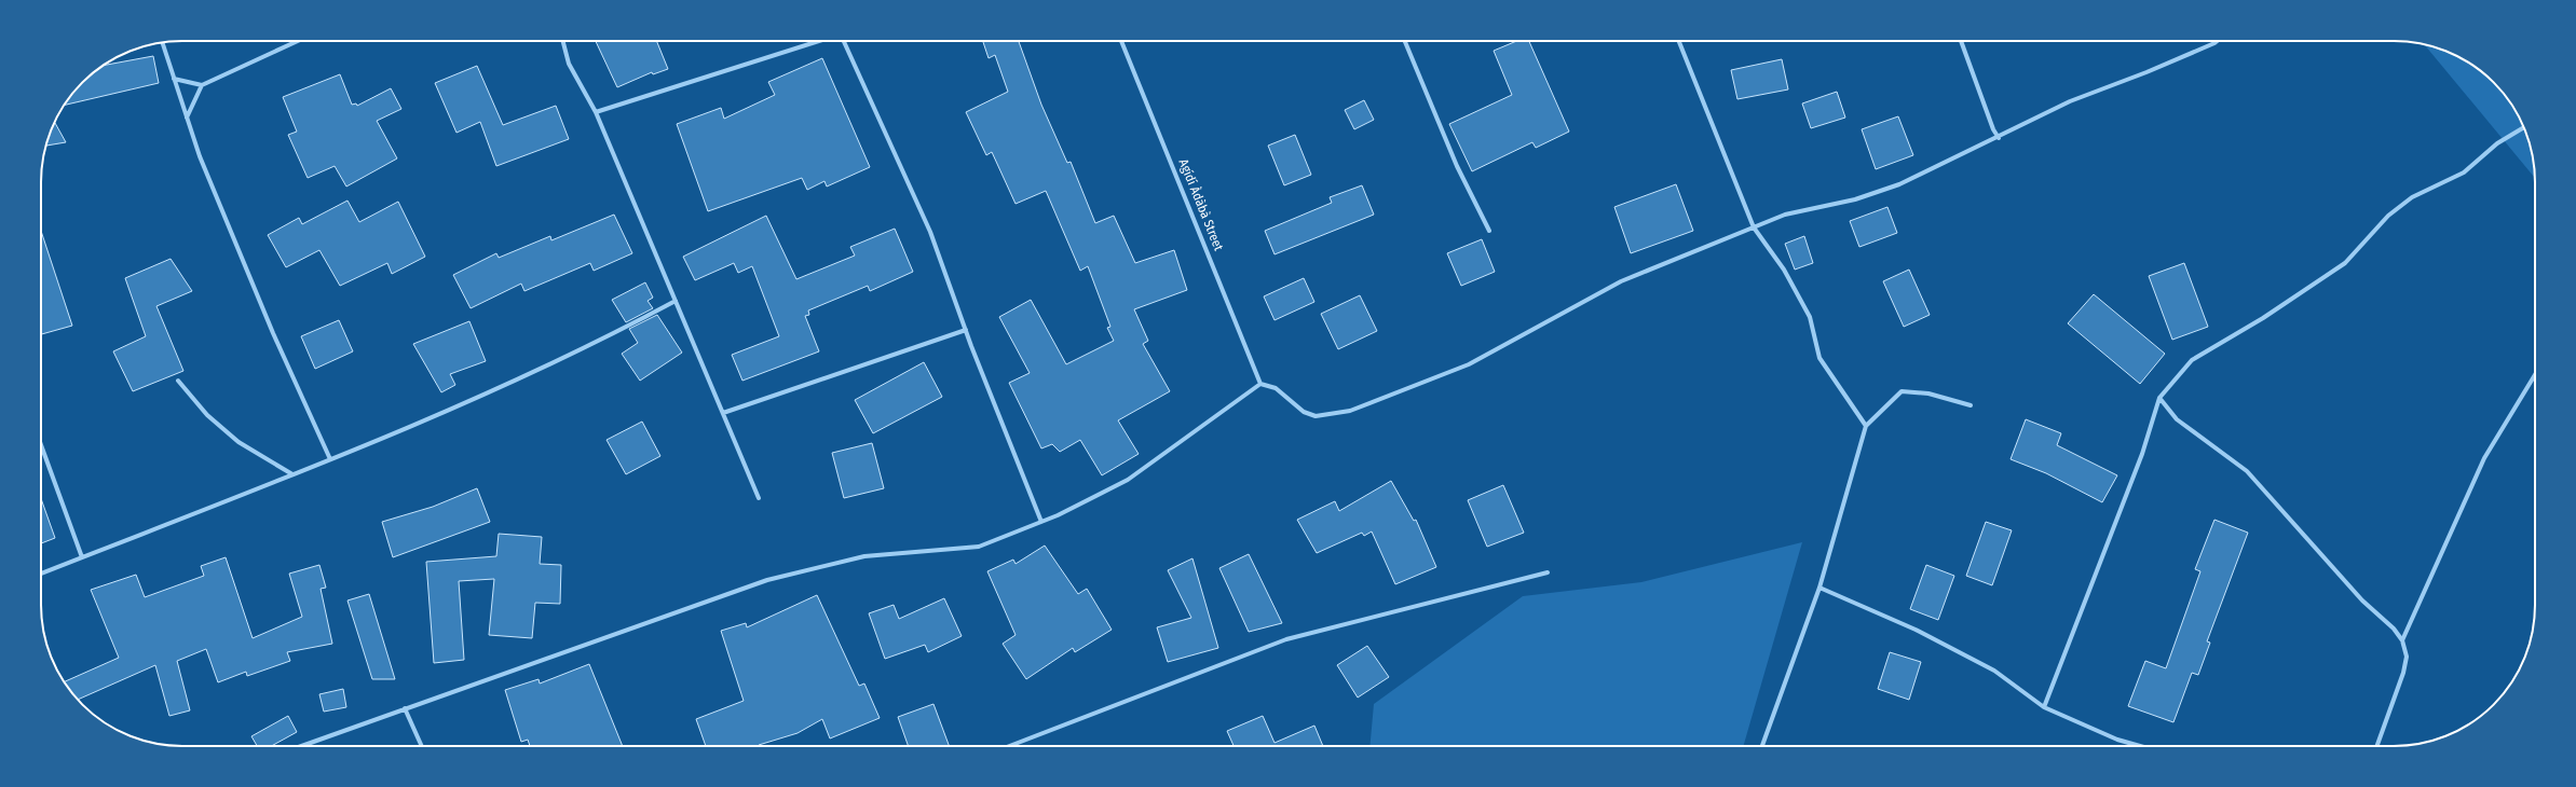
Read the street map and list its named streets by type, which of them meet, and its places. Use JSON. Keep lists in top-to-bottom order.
{
  "streets": {
    "street": ["Agídí Àdàbà Street"]
  }
}
